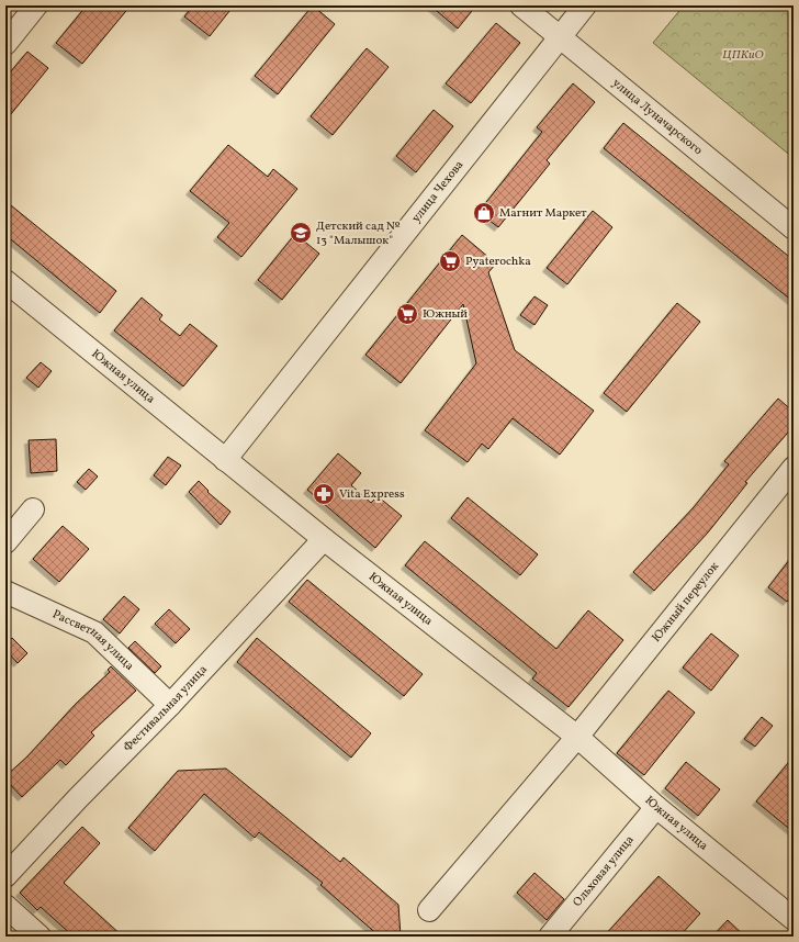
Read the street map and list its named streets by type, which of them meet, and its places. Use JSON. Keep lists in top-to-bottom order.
{
  "streets": {
    "street": [
      "улица Луначарского",
      "улица Чехова",
      "Южная улица",
      "Южный переулок",
      "Рассветная улица",
      "Фестивальная улица",
      "Ольховая улица"
    ]
  },
  "crossings": [
    ["улица Луначарского", "улица Чехова"],
    ["улица Чехова", "Южная улица"],
    ["Южная улица", "Южный переулок"],
    ["Южная улица", "Фестивальная улица"],
    ["Южная улица", "Ольховая улица"],
    ["Рассветная улица", "Фестивальная улица"]
  ],
  "parks": ["ЦПКиО"],
  "places": {
    "shop": ["Магнит Маркет"],
    "school or university": ["Детский сад № 13 \"Малышок\""],
    "supermarket": ["Pyaterochka", "Южный"],
    "pharmacy": ["Vita Express"]
  }
}
